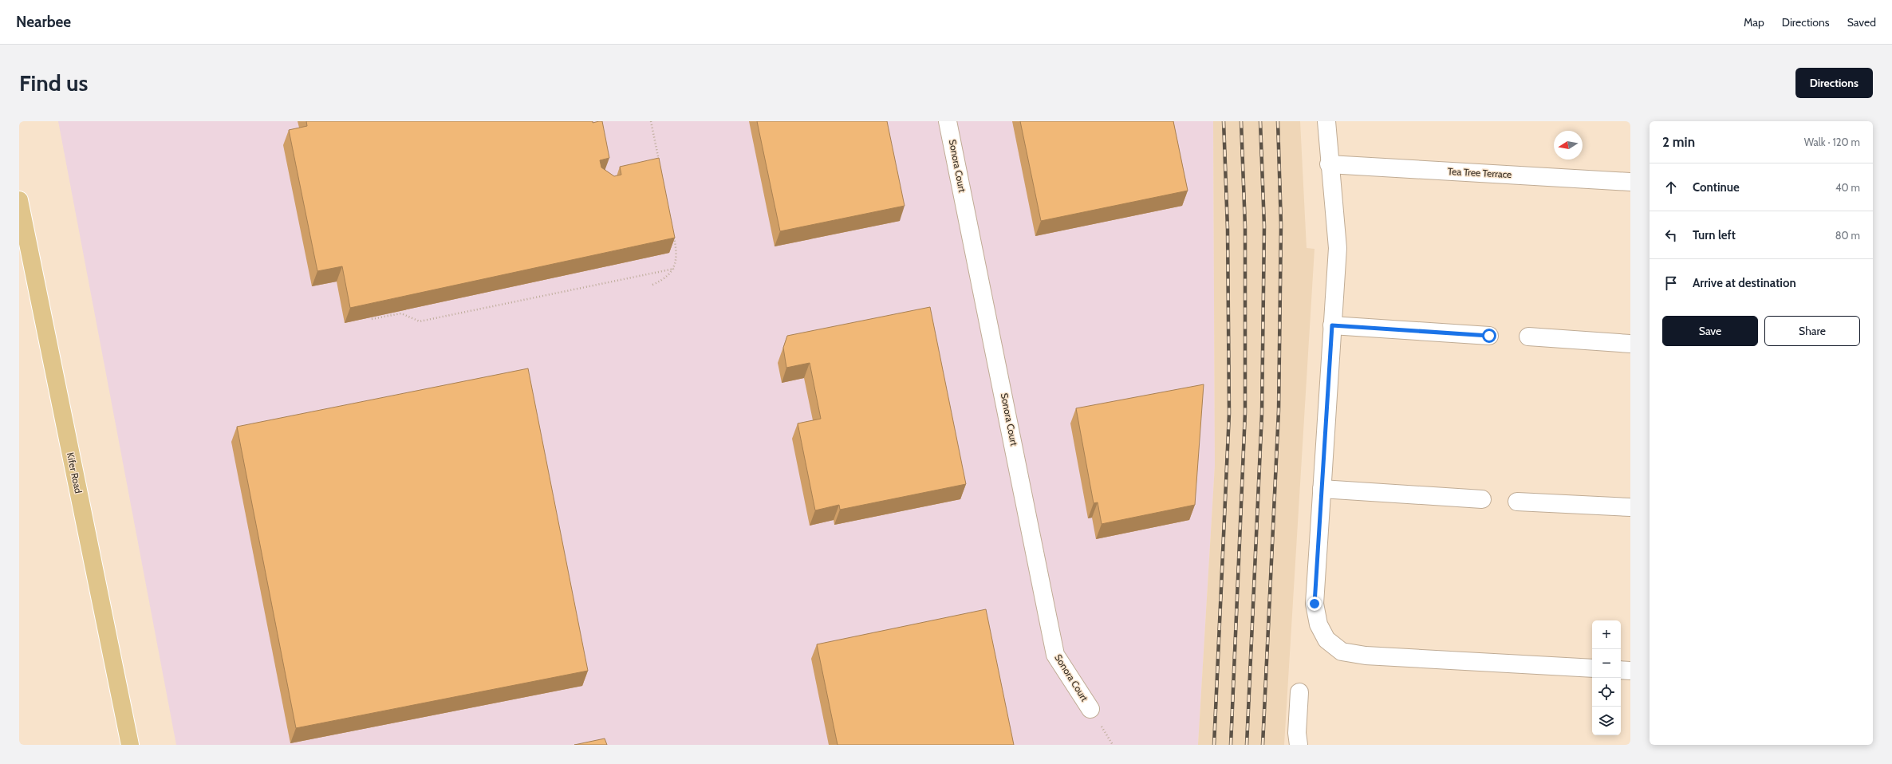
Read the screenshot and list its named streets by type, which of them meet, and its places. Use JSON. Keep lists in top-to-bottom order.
{
  "streets": {
    "main road": ["Kifer Road"],
    "street": ["Sonora Court", "Tea Tree Terrace"]
  },
  "north": "left",
  "page": {
    "header": "Nearbee",
    "nav": ["Map", "Directions", "Saved"],
    "buttons": [
      "Directions",
      ["Save", "Share"]
    ],
    "title": "Find us",
    "heading": ["2 min", "Walk · 120 m"],
    "list": [
      ["Continue", "40 m"],
      ["Turn left", "80 m"],
      "Arrive at destination"
    ],
    "map_buttons": ["+", "−"]
  }
}
